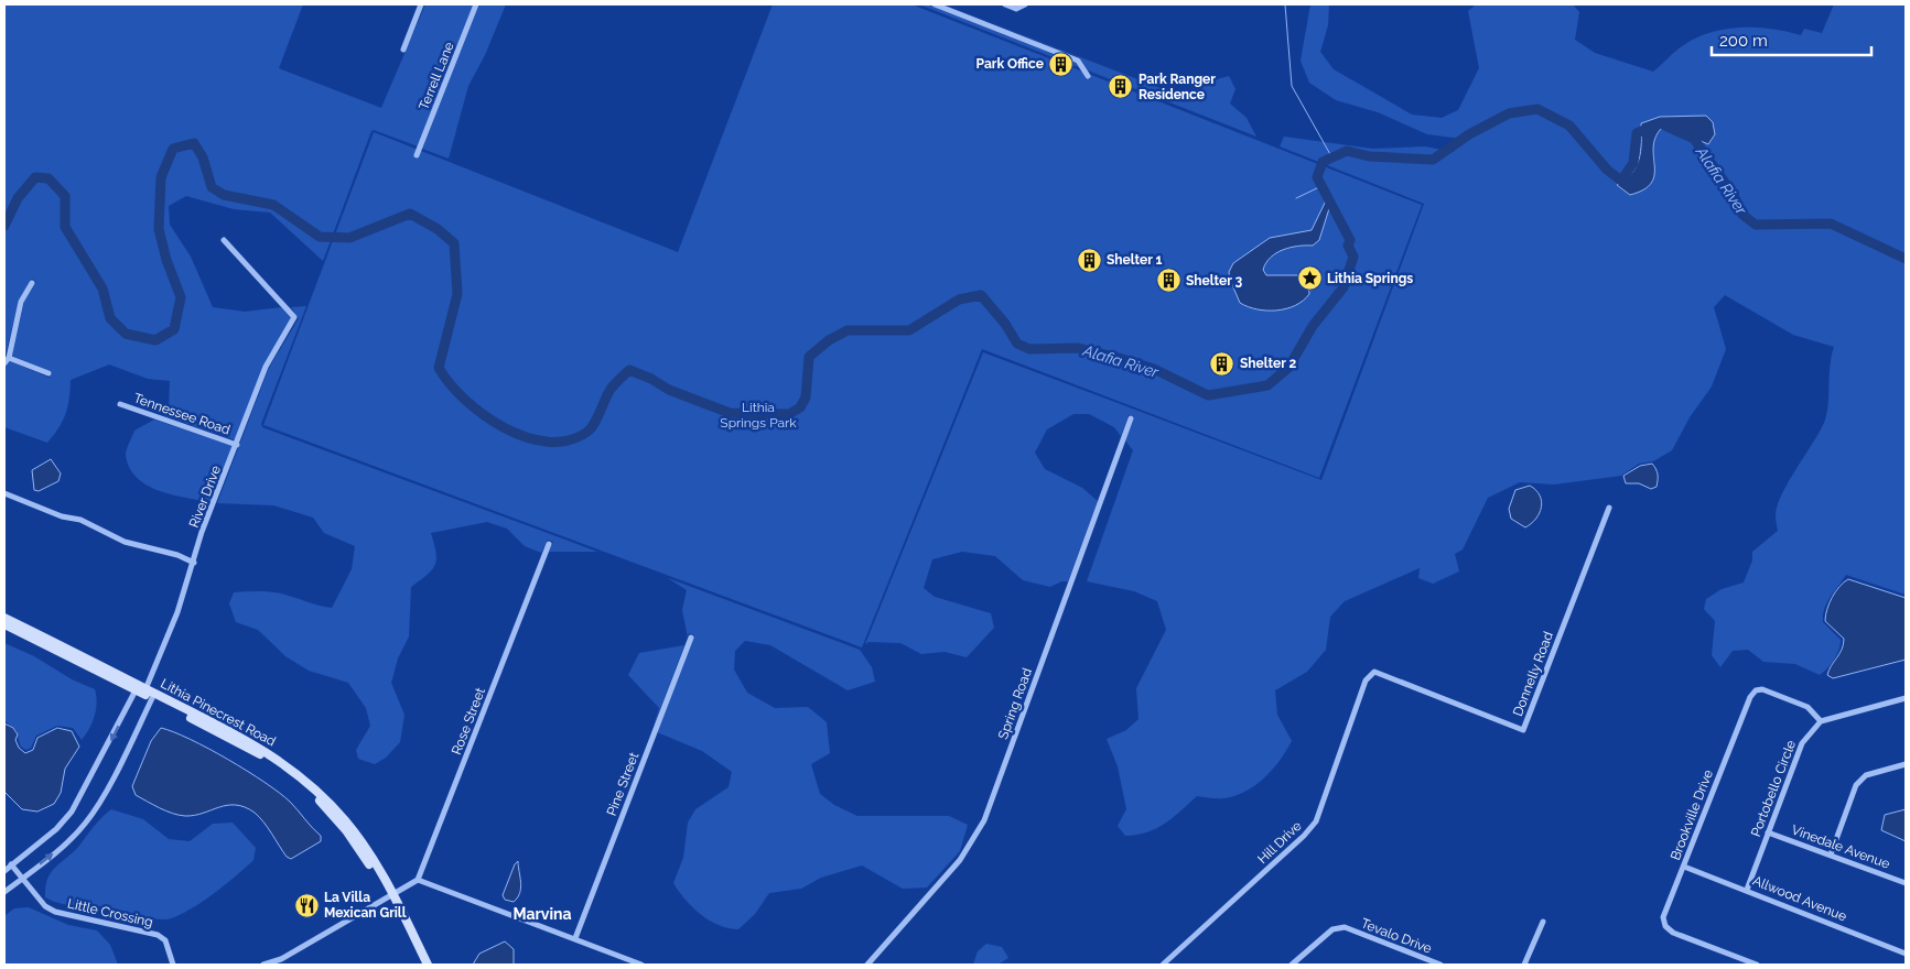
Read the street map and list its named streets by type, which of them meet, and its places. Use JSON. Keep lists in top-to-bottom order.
{
  "streets": {
    "main road": ["Lithia Pinecrest Road"],
    "street": [
      "Terrell Lane",
      "Tennessee Road",
      "River Drive",
      "Donnelly Road",
      "Spring Road",
      "Rose Street",
      "Pine Street",
      "Portobello Circle",
      "Brookville Drive",
      "Hill Drive",
      "Vinedale Avenue",
      "Allwood Avenue",
      "Little Crossing",
      "Tevalo Drive"
    ]
  },
  "crossings": [
    ["Tennessee Road", "River Drive"],
    ["River Drive", "Lithia Pinecrest Road"],
    ["River Drive", "Little Crossing"],
    ["Donnelly Road", "Hill Drive"],
    ["Portobello Circle", "Brookville Drive"],
    ["Portobello Circle", "Vinedale Avenue"],
    ["Portobello Circle", "Allwood Avenue"],
    ["Brookville Drive", "Allwood Avenue"]
  ],
  "districts": ["Marvina"],
  "water": ["Alafia River"],
  "parks": ["Lithia Springs Park"],
  "places": {
    "building": [
      "Park Office",
      "Park Ranger Residence",
      "Shelter 1",
      "Shelter 3",
      "Shelter 2"
    ],
    "place": ["Lithia Springs"],
    "restaurant": ["La Villa Mexican Grill"]
  },
  "scale_bar": "200 m"
}
